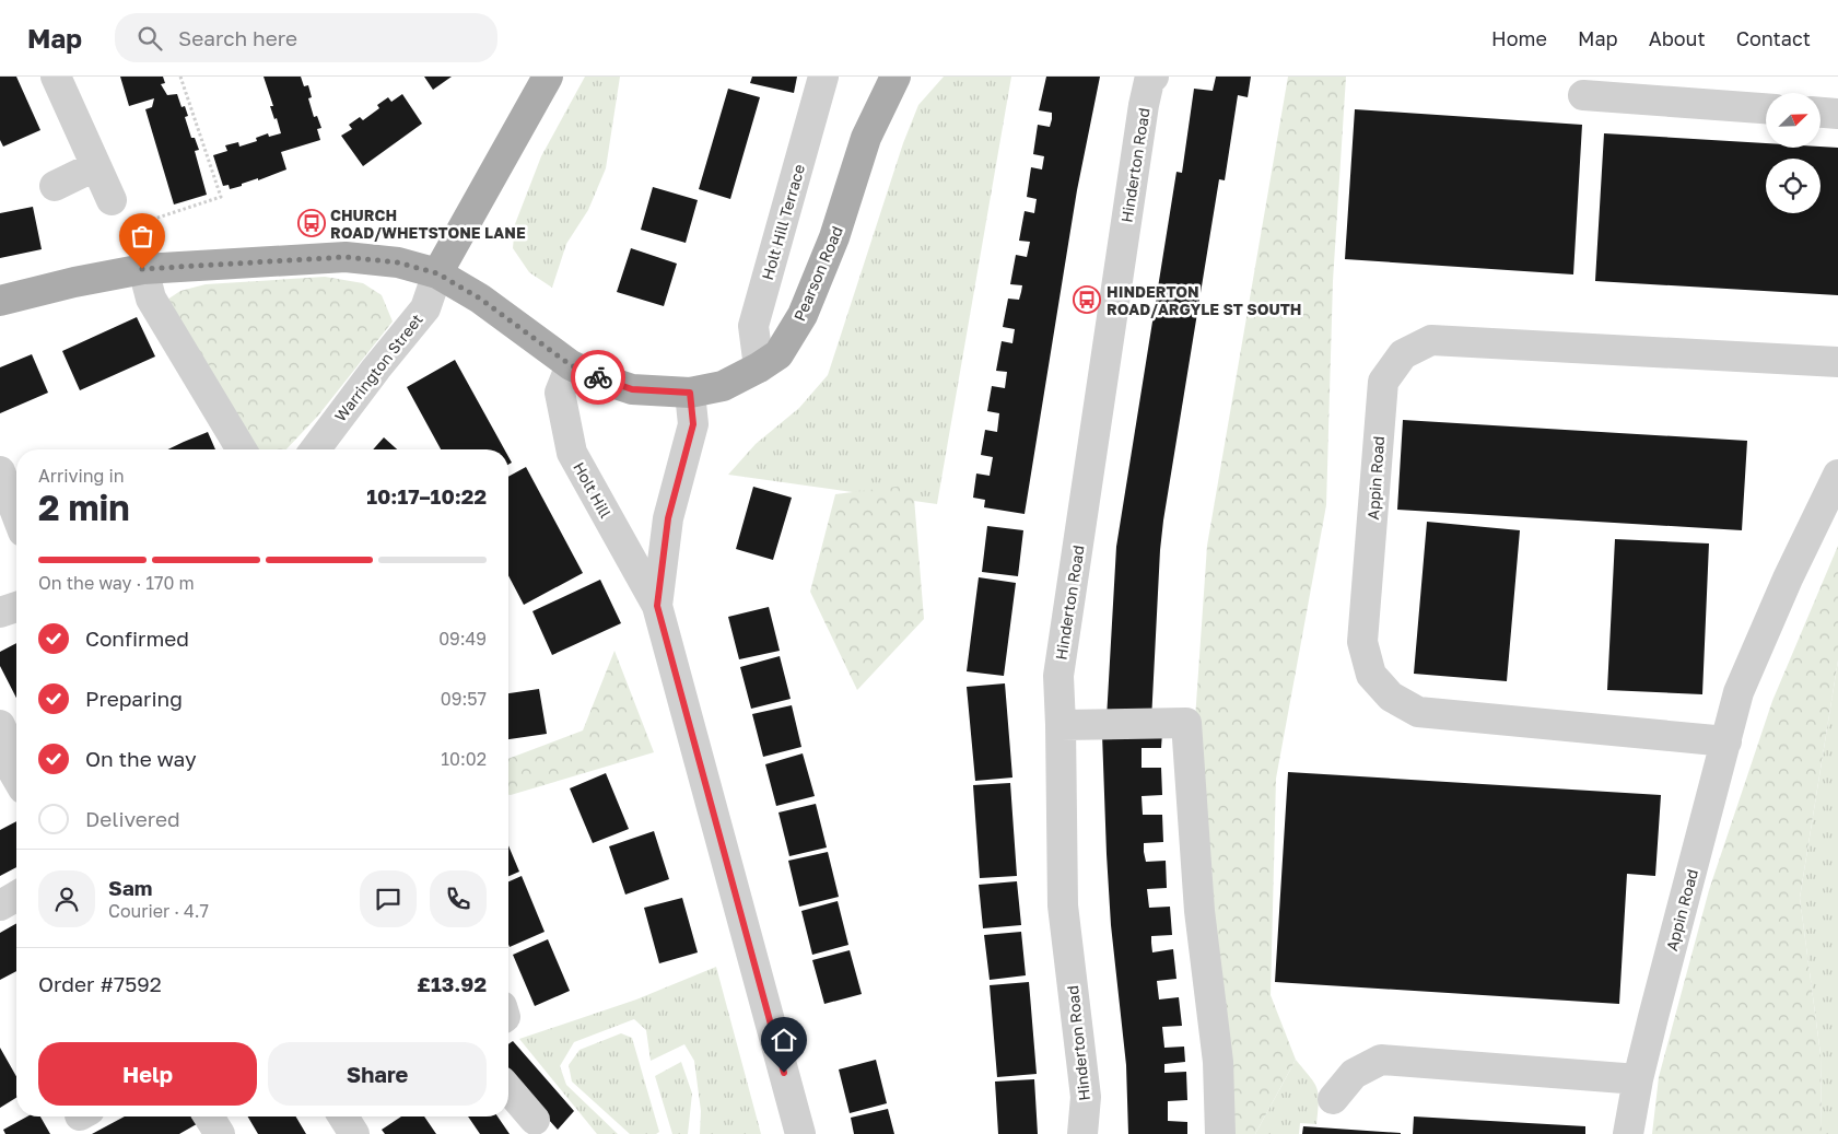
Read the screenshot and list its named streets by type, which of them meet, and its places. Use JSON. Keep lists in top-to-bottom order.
{
  "streets": {
    "main road": ["Pearson Road"],
    "street": [
      "Hinderton Road",
      "Holt Hill Terrace",
      "Warrington Street",
      "Appin Road",
      "Holt Hill"
    ]
  },
  "crossings": [
    ["Holt Hill Terrace", "Pearson Road"],
    ["Pearson Road", "Warrington Street"],
    ["Pearson Road", "Holt Hill"]
  ],
  "places": {
    "bus stop": ["CHURCH ROAD/WHETSTONE LANE", "HINDERTON ROAD/ARGYLE ST SOUTH"]
  },
  "north": "top right",
  "page": {
    "header": "Map",
    "search": "Search here",
    "nav": [
      "Home",
      "Map",
      "About",
      "Contact"
    ],
    "heading": ["2 min", "Arriving in", "10:17–10:22"],
    "panel": [
      "Sam",
      "Courier · 4.7",
      "Order #7592",
      "£13.92"
    ],
    "bar": "On the way · 170 m",
    "list": [
      ["Confirmed", "09:49"],
      ["Preparing", "09:57"],
      ["On the way", "10:02"],
      "Delivered"
    ],
    "buttons": ["Help", "Share"]
  }
}
